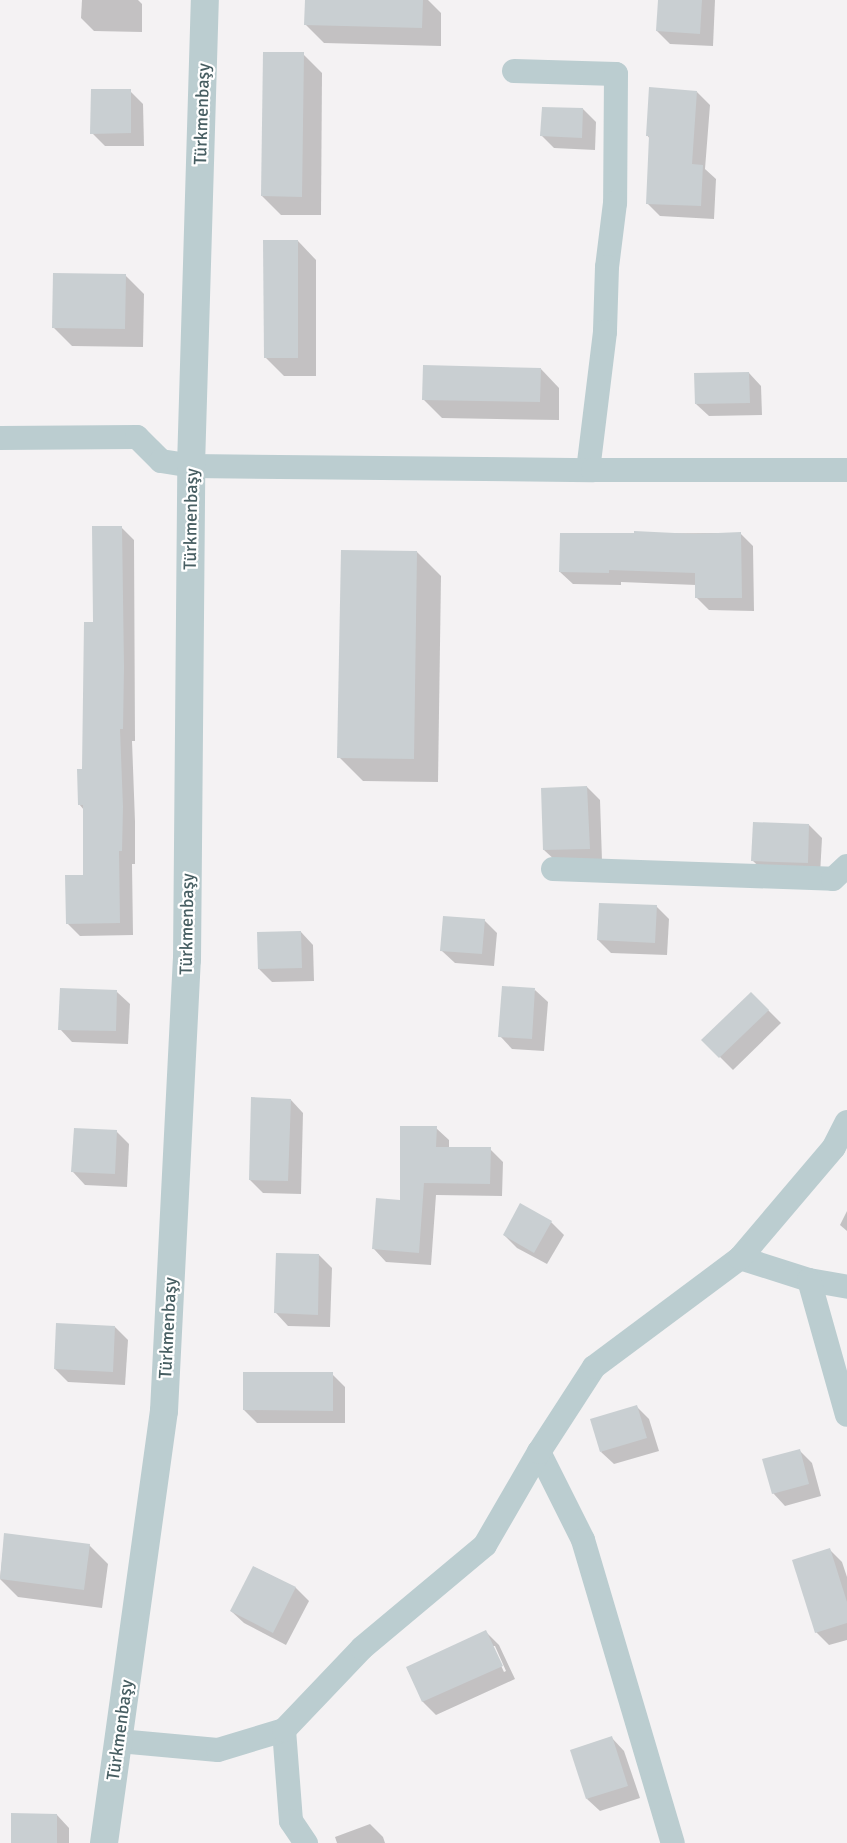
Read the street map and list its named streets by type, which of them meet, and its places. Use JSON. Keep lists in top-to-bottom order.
{
  "streets": {
    "street": ["Türkmenbaşy"]
  }
}
